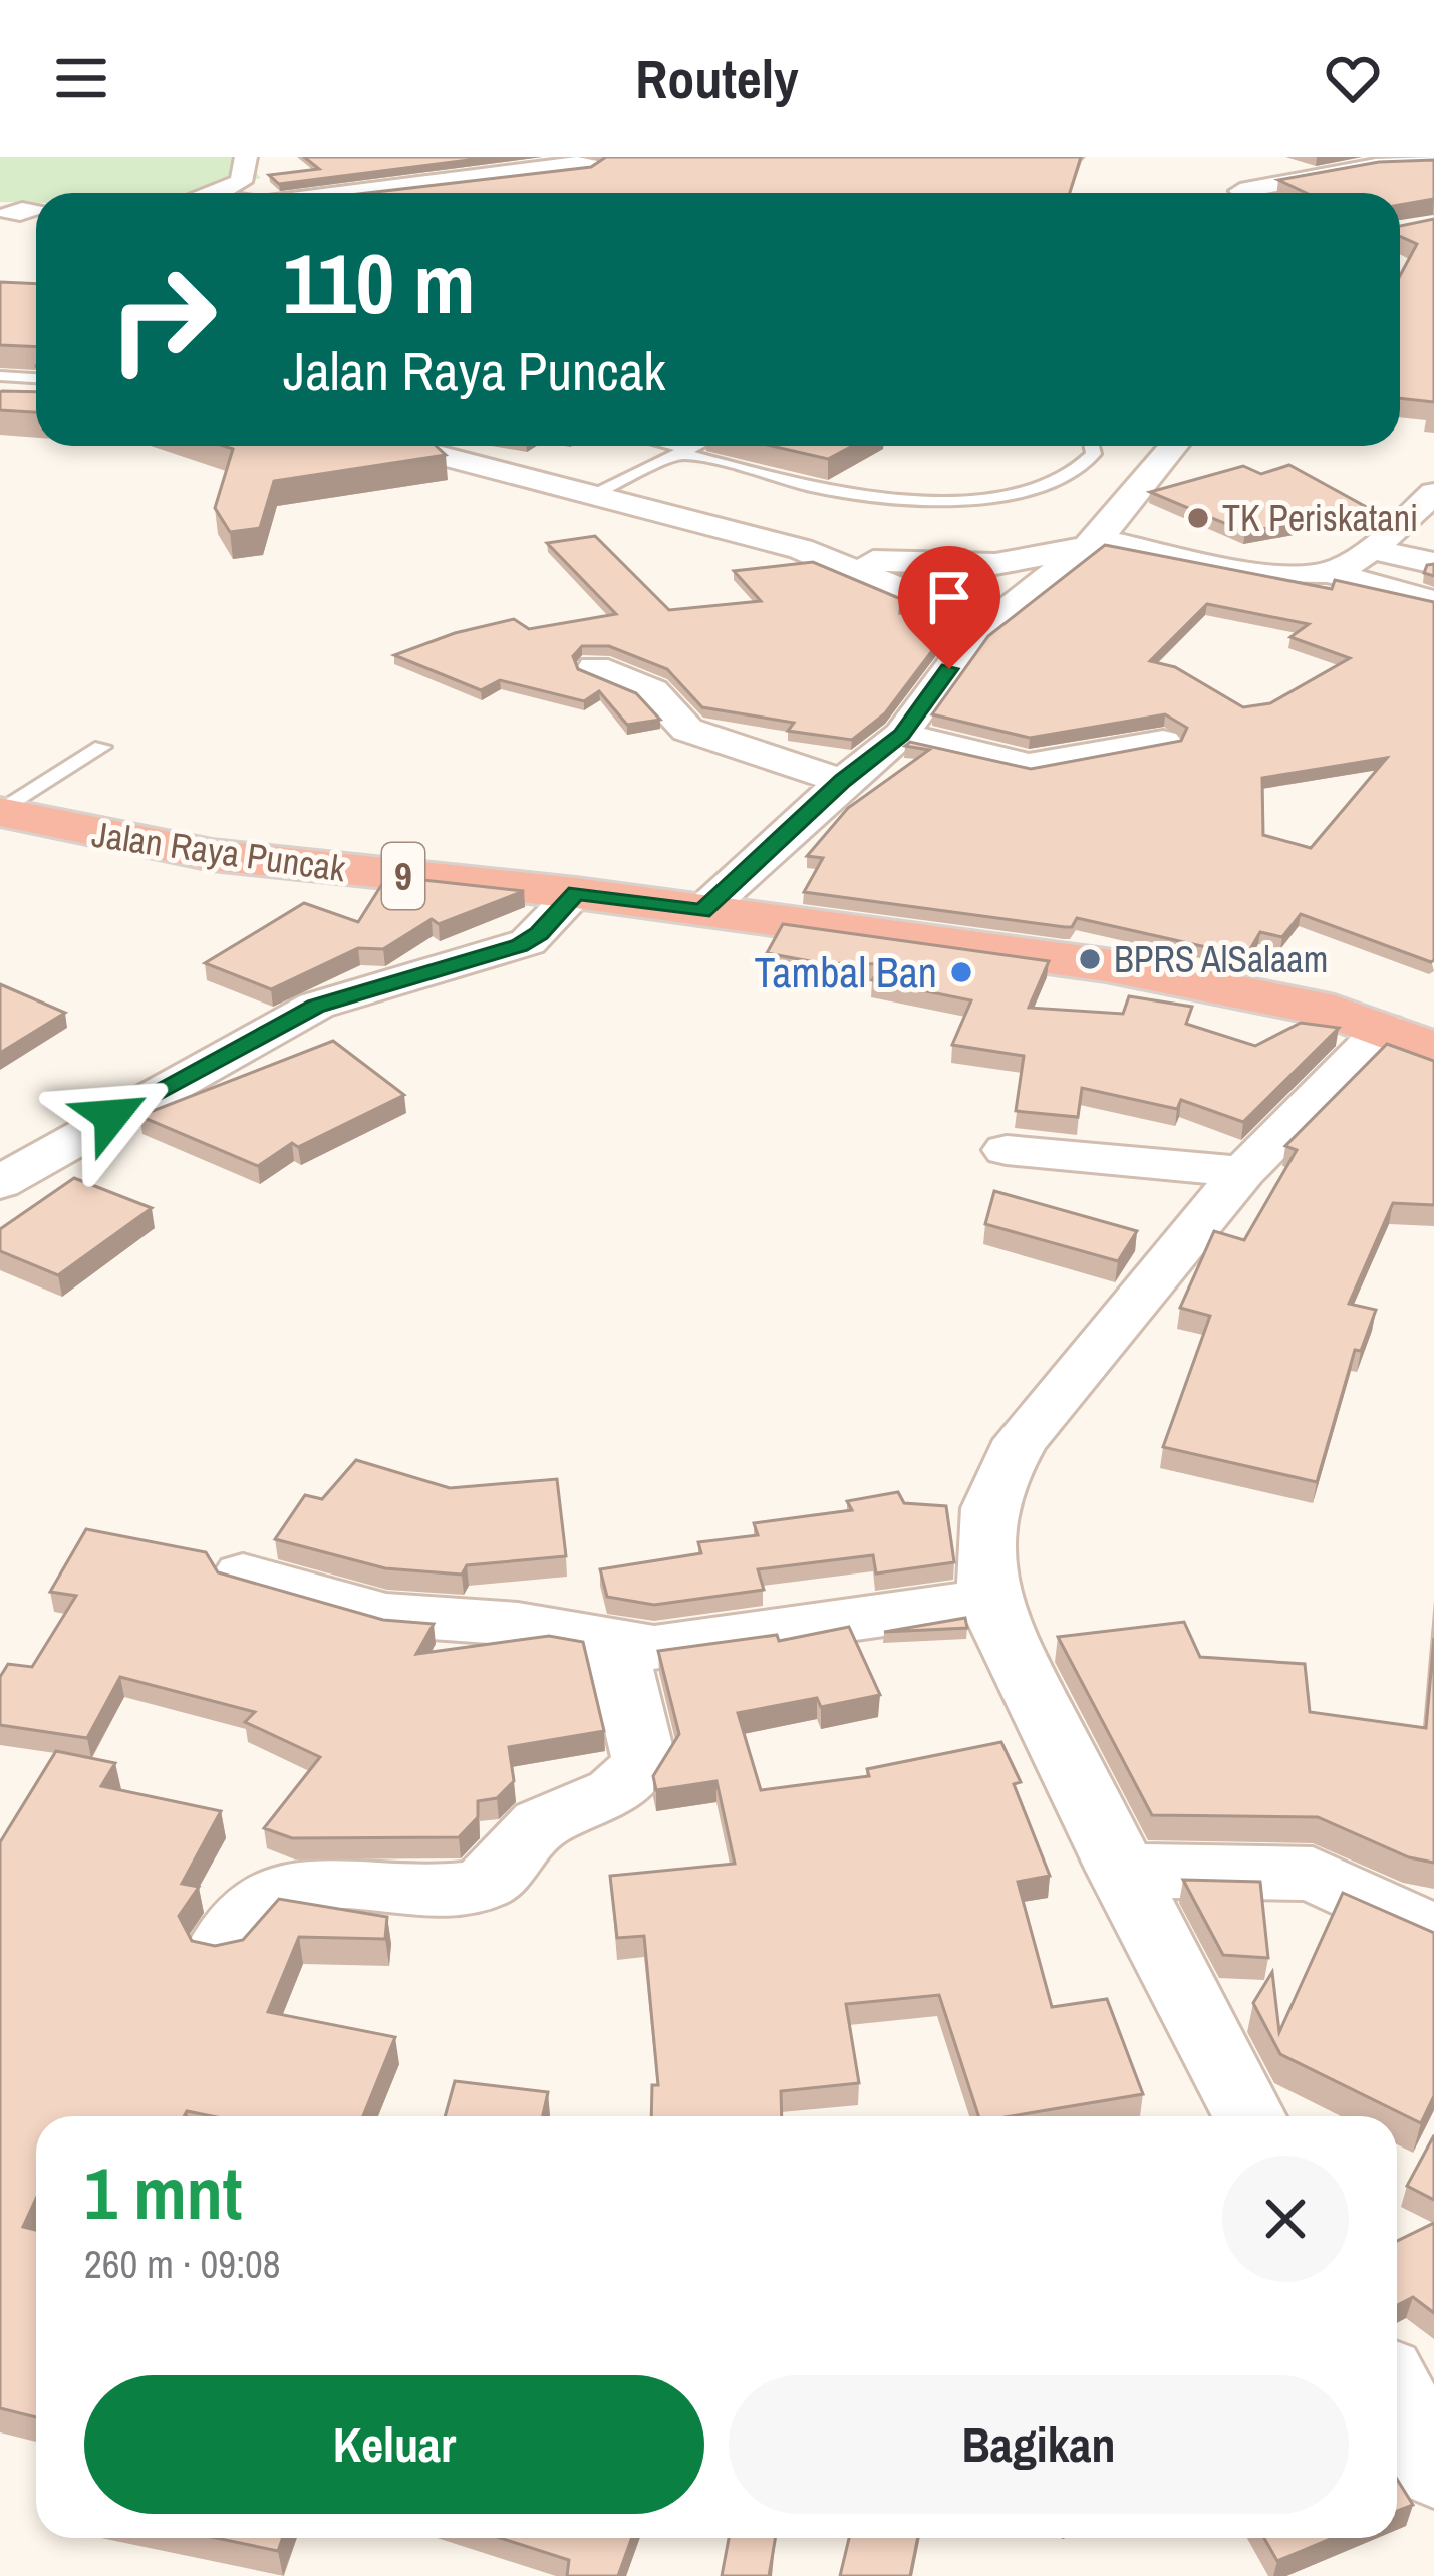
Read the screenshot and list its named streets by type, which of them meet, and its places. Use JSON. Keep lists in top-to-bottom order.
{
  "streets": {
    "highway": ["Jalan Raya Puncak", "9"]
  },
  "places": ["TK Periskatani", "BPRS AlSalaam", "Tambal Ban"],
  "page": {
    "header": "Routely",
    "turn": ["110 m", "Jalan Raya Puncak"],
    "heading": ["1 mnt", "260 m · 09:08"],
    "buttons": ["Keluar", "Bagikan"]
  }
}
